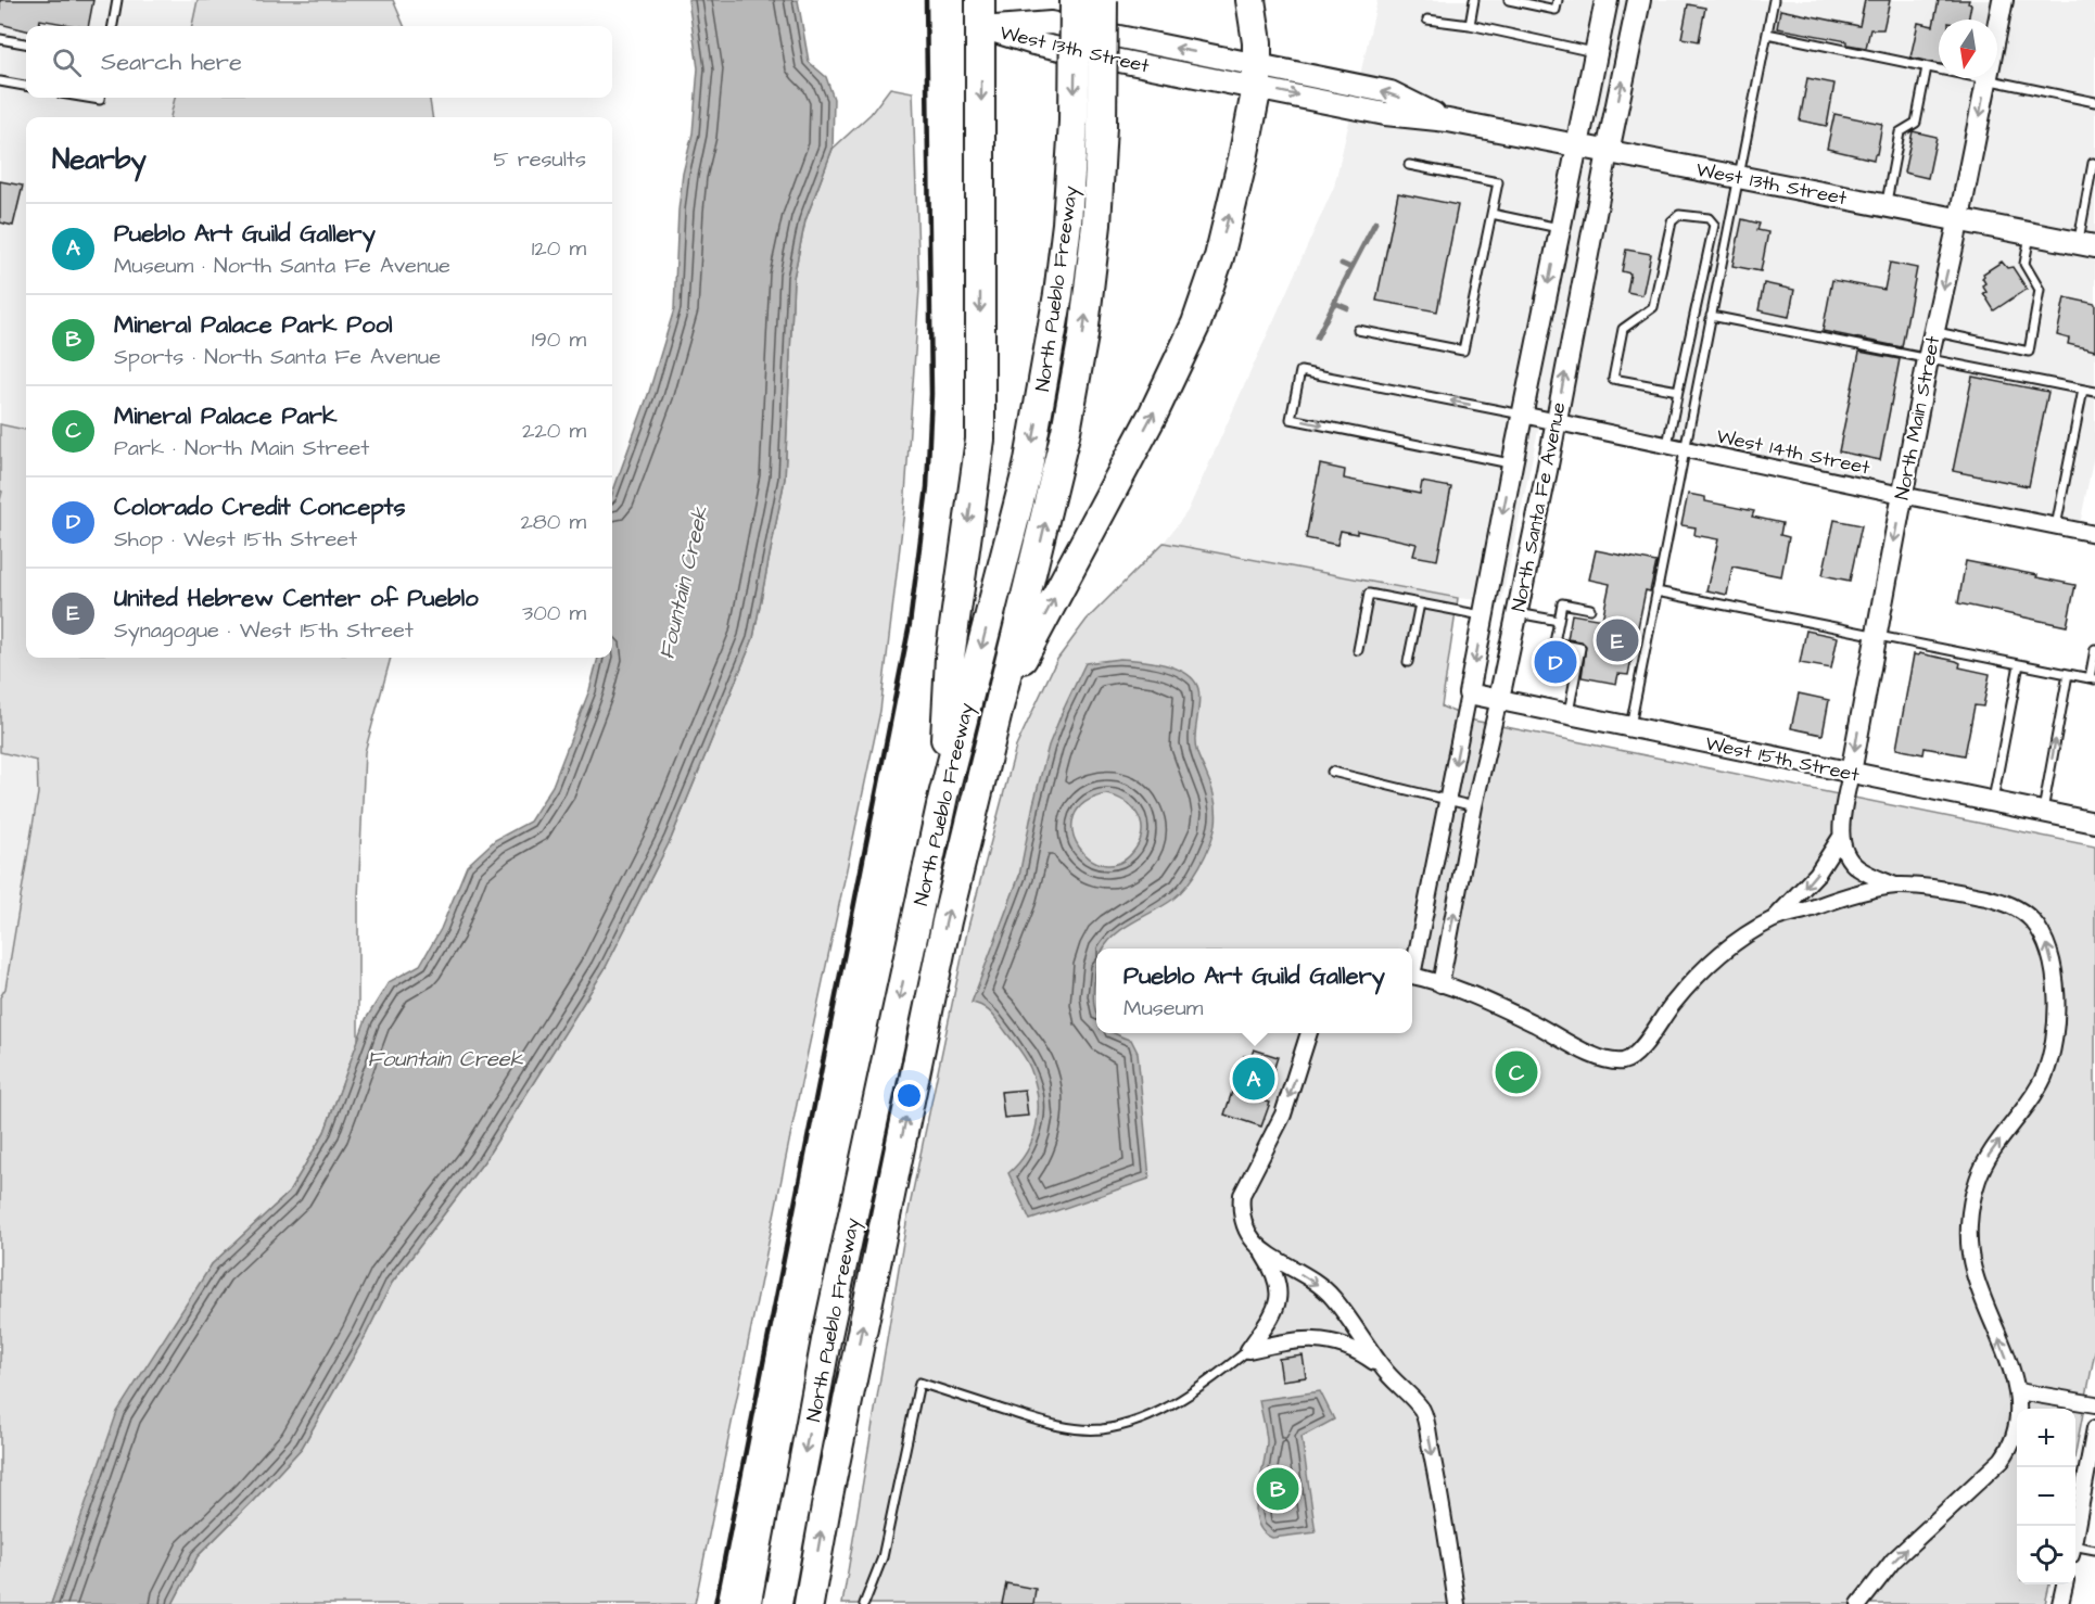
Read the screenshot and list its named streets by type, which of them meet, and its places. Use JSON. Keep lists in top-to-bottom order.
{
  "streets": {
    "highway": ["North Pueblo Freeway"],
    "main road": ["West 13th Street", "North Santa Fe Avenue"],
    "street": ["North Main Street", "West 14th Street", "West 15th Street"]
  },
  "crossings": [
    ["West 13th Street", "North Main Street"],
    ["West 13th Street", "North Santa Fe Avenue"],
    ["North Main Street", "West 14th Street"],
    ["North Main Street", "North Santa Fe Avenue"],
    ["North Main Street", "West 15th Street"],
    ["West 14th Street", "North Santa Fe Avenue"],
    ["North Santa Fe Avenue", "West 15th Street"]
  ],
  "water": ["Fountain Creek"],
  "north": "bottom",
  "page": {
    "search": "Search here",
    "heading": ["Nearby", "5 results"],
    "list": [
      {
        "mark": "A",
        "name": "Pueblo Art Guild Gallery",
        "note": "Museum · North Santa Fe Avenue",
        "value": "120 m"
      },
      {
        "mark": "B",
        "name": "Mineral Palace Park Pool",
        "note": "Sports · North Santa Fe Avenue",
        "value": "190 m"
      },
      {
        "mark": "C",
        "name": "Mineral Palace Park",
        "note": "Park · North Main Street",
        "value": "220 m"
      },
      {
        "mark": "D",
        "name": "Colorado Credit Concepts",
        "note": "Shop · West 15th Street",
        "value": "280 m"
      },
      {
        "mark": "E",
        "name": "United Hebrew Center of Pueblo",
        "note": "Synagogue · West 15th Street",
        "value": "300 m"
      }
    ],
    "pins": [
      "E",
      "D",
      "C",
      "A",
      "B"
    ],
    "popup": ["Pueblo Art Guild Gallery", "Museum"],
    "map_buttons": ["+", "−"]
  }
}
